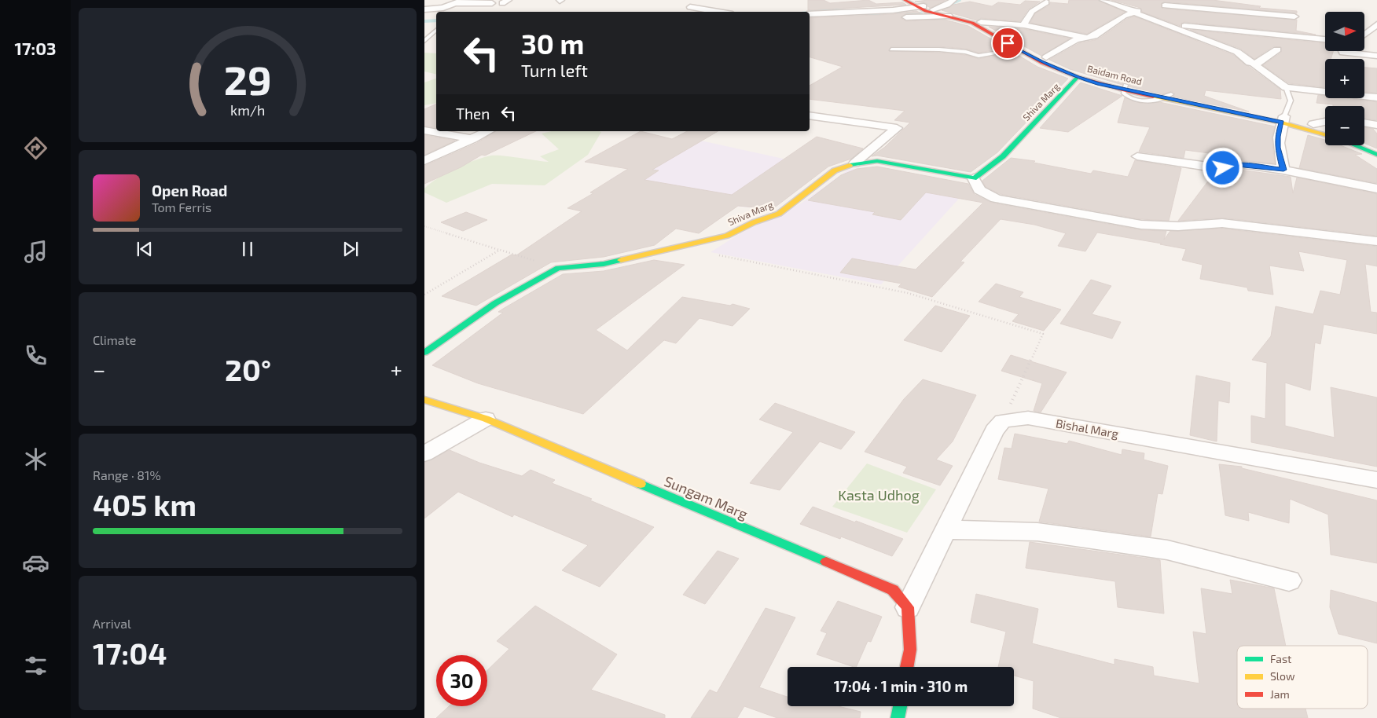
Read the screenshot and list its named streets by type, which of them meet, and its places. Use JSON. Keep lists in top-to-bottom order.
{
  "streets": {
    "main road": ["Baidam Road", "Shiva Marg", "Sungam Marg"],
    "street": ["Bishal Marg"]
  },
  "crossings": [
    ["Baidam Road", "Shiva Marg"]
  ],
  "parks": ["Kasta Udhog"],
  "legend": ["Fast", "Slow", "Jam"],
  "north": "right",
  "page": {
    "tabs": "17:03",
    "map_buttons": ["+", "−"],
    "turn": ["30 m", "Turn left"],
    "then": "Then",
    "song": ["Open Road", "Tom Ferris"],
    "tile": [
      "Climate",
      ["Range · 81%", "405 km"],
      ["Arrival", "17:04"]
    ],
    "heat": ["−", "20°", "+"],
    "limit": "30",
    "trip": "17:04 · 1 min · 310 m",
    "gauge": ["29", "km/h"]
  }
}
